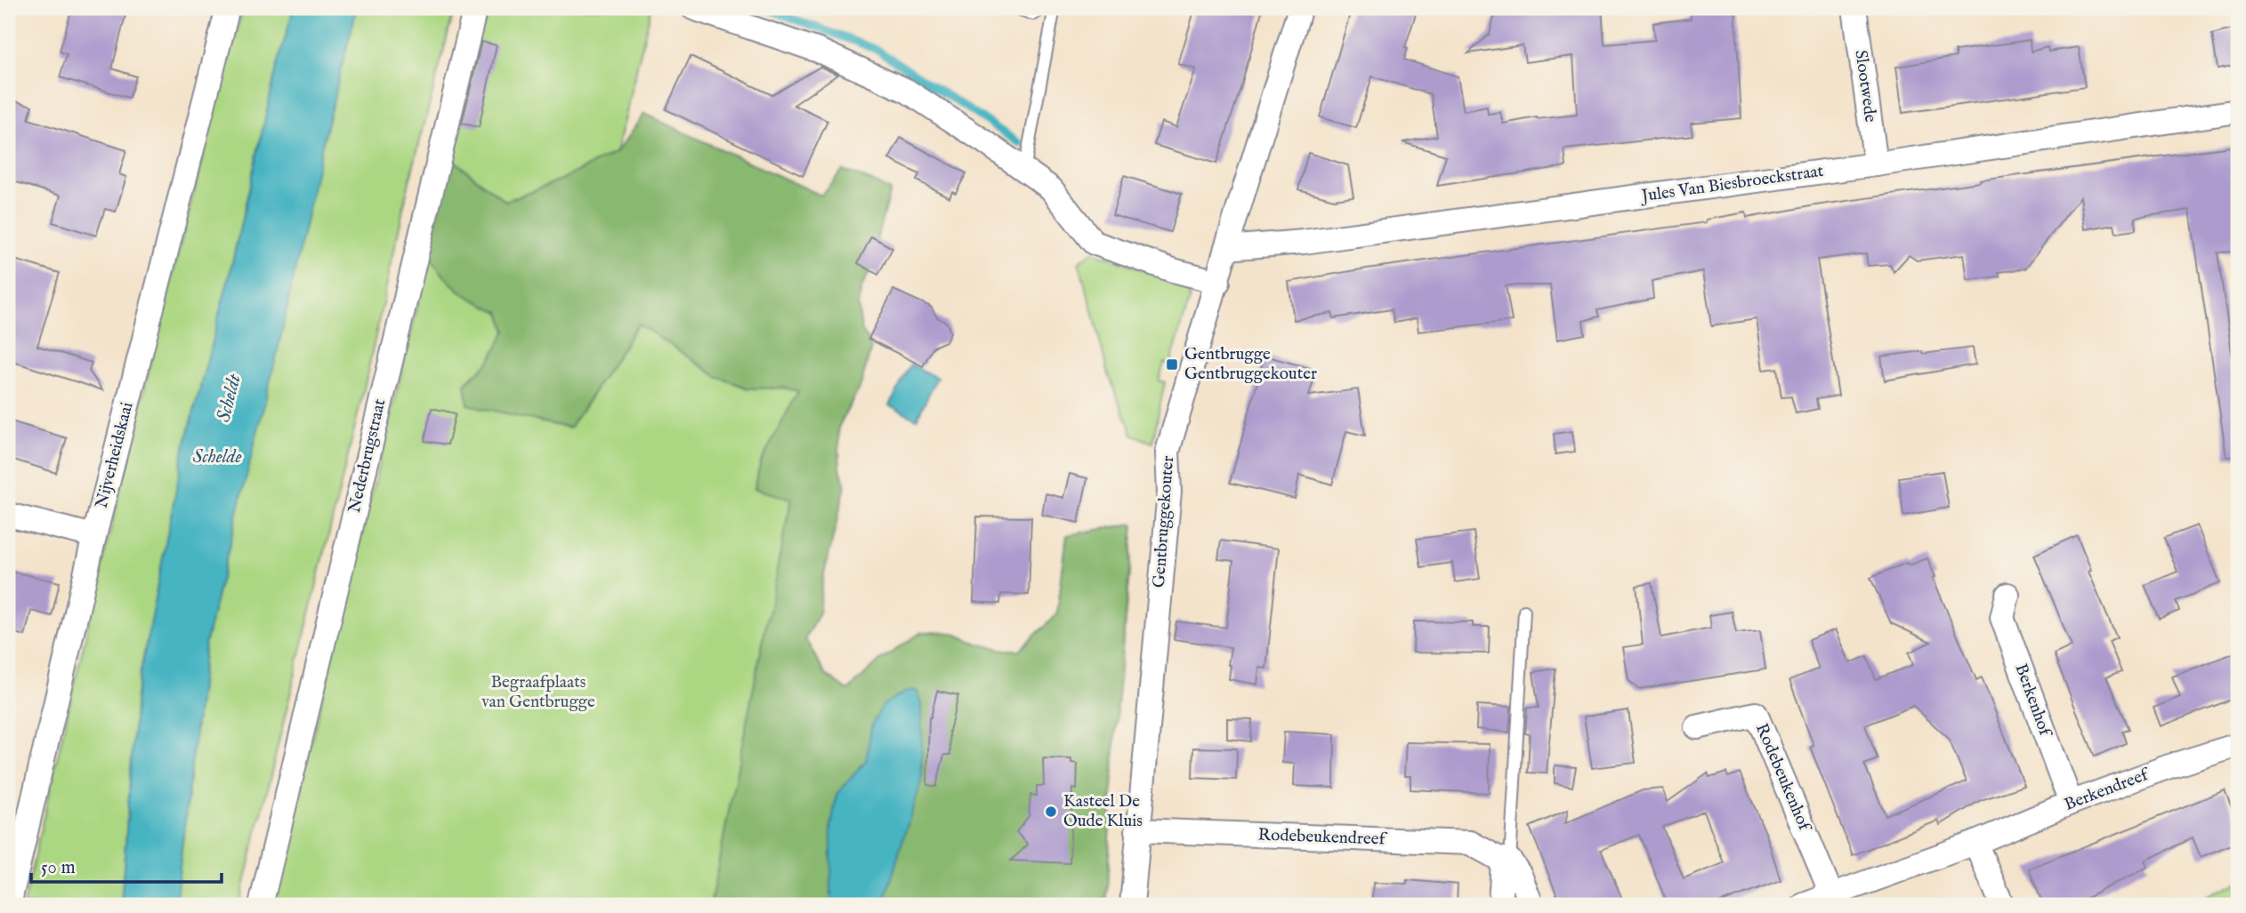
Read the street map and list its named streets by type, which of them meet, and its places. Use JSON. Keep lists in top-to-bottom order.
{
  "streets": {
    "street": [
      "Slootwede",
      "Jules Van Biesbroeckstraat",
      "Nijverheidskaai",
      "Nederbrugstraat",
      "Gentbruggekouter",
      "Berkenhof",
      "Rodebeukenhof",
      "Berkendreef",
      "Rodebeukendreef"
    ]
  },
  "crossings": [
    ["Slootwede", "Jules Van Biesbroeckstraat"],
    ["Jules Van Biesbroeckstraat", "Gentbruggekouter"],
    ["Gentbruggekouter", "Rodebeukendreef"],
    ["Berkenhof", "Berkendreef"]
  ],
  "water": ["Scheldt", "Schelde"],
  "parks": ["Begraafplaats van Gentbrugge"],
  "places": {
    "transit": ["Gentbrugge Gentbruggekouter"],
    "other": ["Kasteel De Oude Kluis"]
  },
  "scale_bar": "50 m"
}
